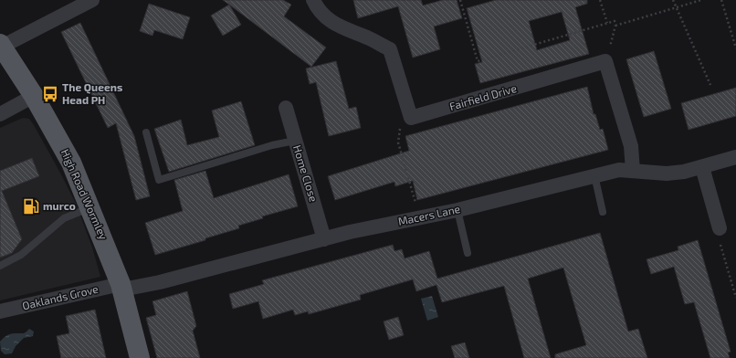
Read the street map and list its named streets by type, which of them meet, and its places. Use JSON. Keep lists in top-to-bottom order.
{
  "streets": {
    "main road": ["High Road Wormley"],
    "street": [
      "Fairfield Drive",
      "Home Close",
      "Macers Lane",
      "Oaklands Grove"
    ]
  },
  "crossings": [
    ["Home Close", "Macers Lane"],
    ["High Road Wormley", "Macers Lane"],
    ["High Road Wormley", "Oaklands Grove"],
    ["Macers Lane", "Oaklands Grove"]
  ],
  "places": {
    "bus stop": ["The Queens Head PH"],
    "fuel station": ["murco"]
  }
}
